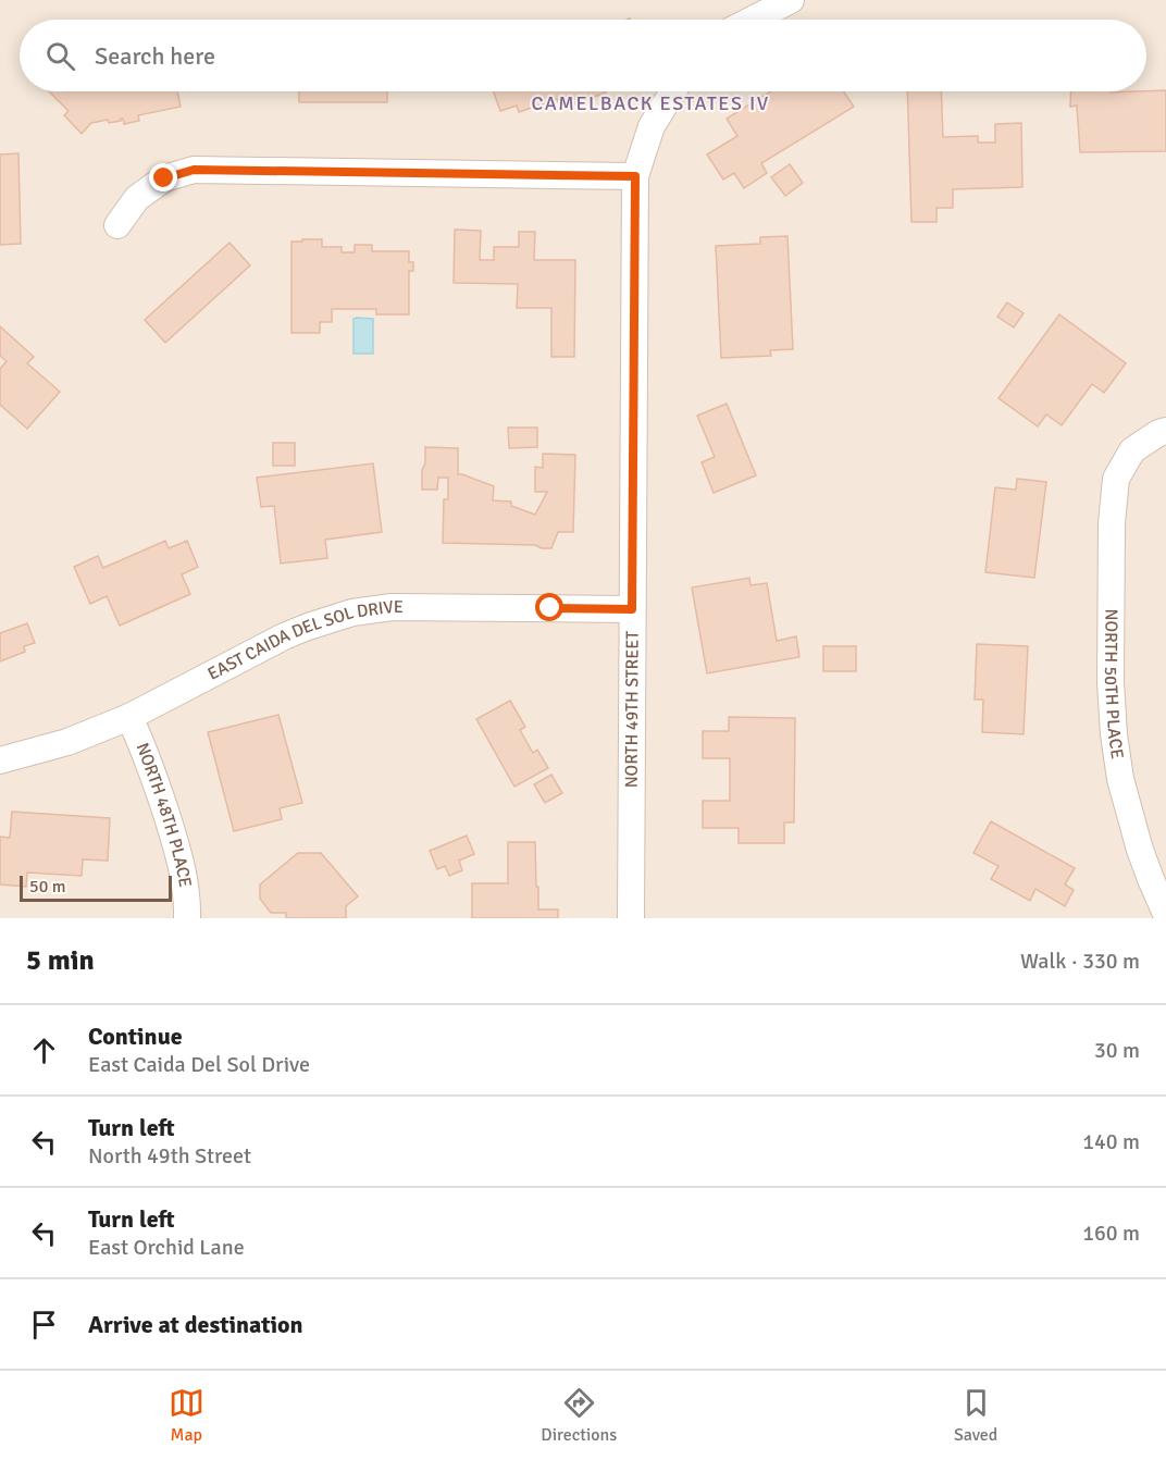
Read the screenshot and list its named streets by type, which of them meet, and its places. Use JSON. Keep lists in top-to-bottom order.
{
  "streets": {
    "street": [
      "EAST CAIDA DEL SOL DRIVE",
      "NORTH 50TH PLACE",
      "NORTH 49TH STREET",
      "NORTH 48TH PLACE"
    ]
  },
  "crossings": [
    ["EAST CAIDA DEL SOL DRIVE", "NORTH 49TH STREET"],
    ["EAST CAIDA DEL SOL DRIVE", "NORTH 48TH PLACE"]
  ],
  "districts": ["CAMELBACK ESTATES IV"],
  "scale_bar": "50 m",
  "page": {
    "search": "Search here",
    "scale": "50 m",
    "heading": ["5 min", "Walk · 330 m"],
    "list": [
      ["Continue", "East Caida Del Sol Drive", "30 m"],
      ["Turn left", "North 49th Street", "140 m"],
      ["Turn left", "East Orchid Lane", "160 m"],
      "Arrive at destination"
    ],
    "nav": ["Map", "Directions", "Saved"]
  }
}
